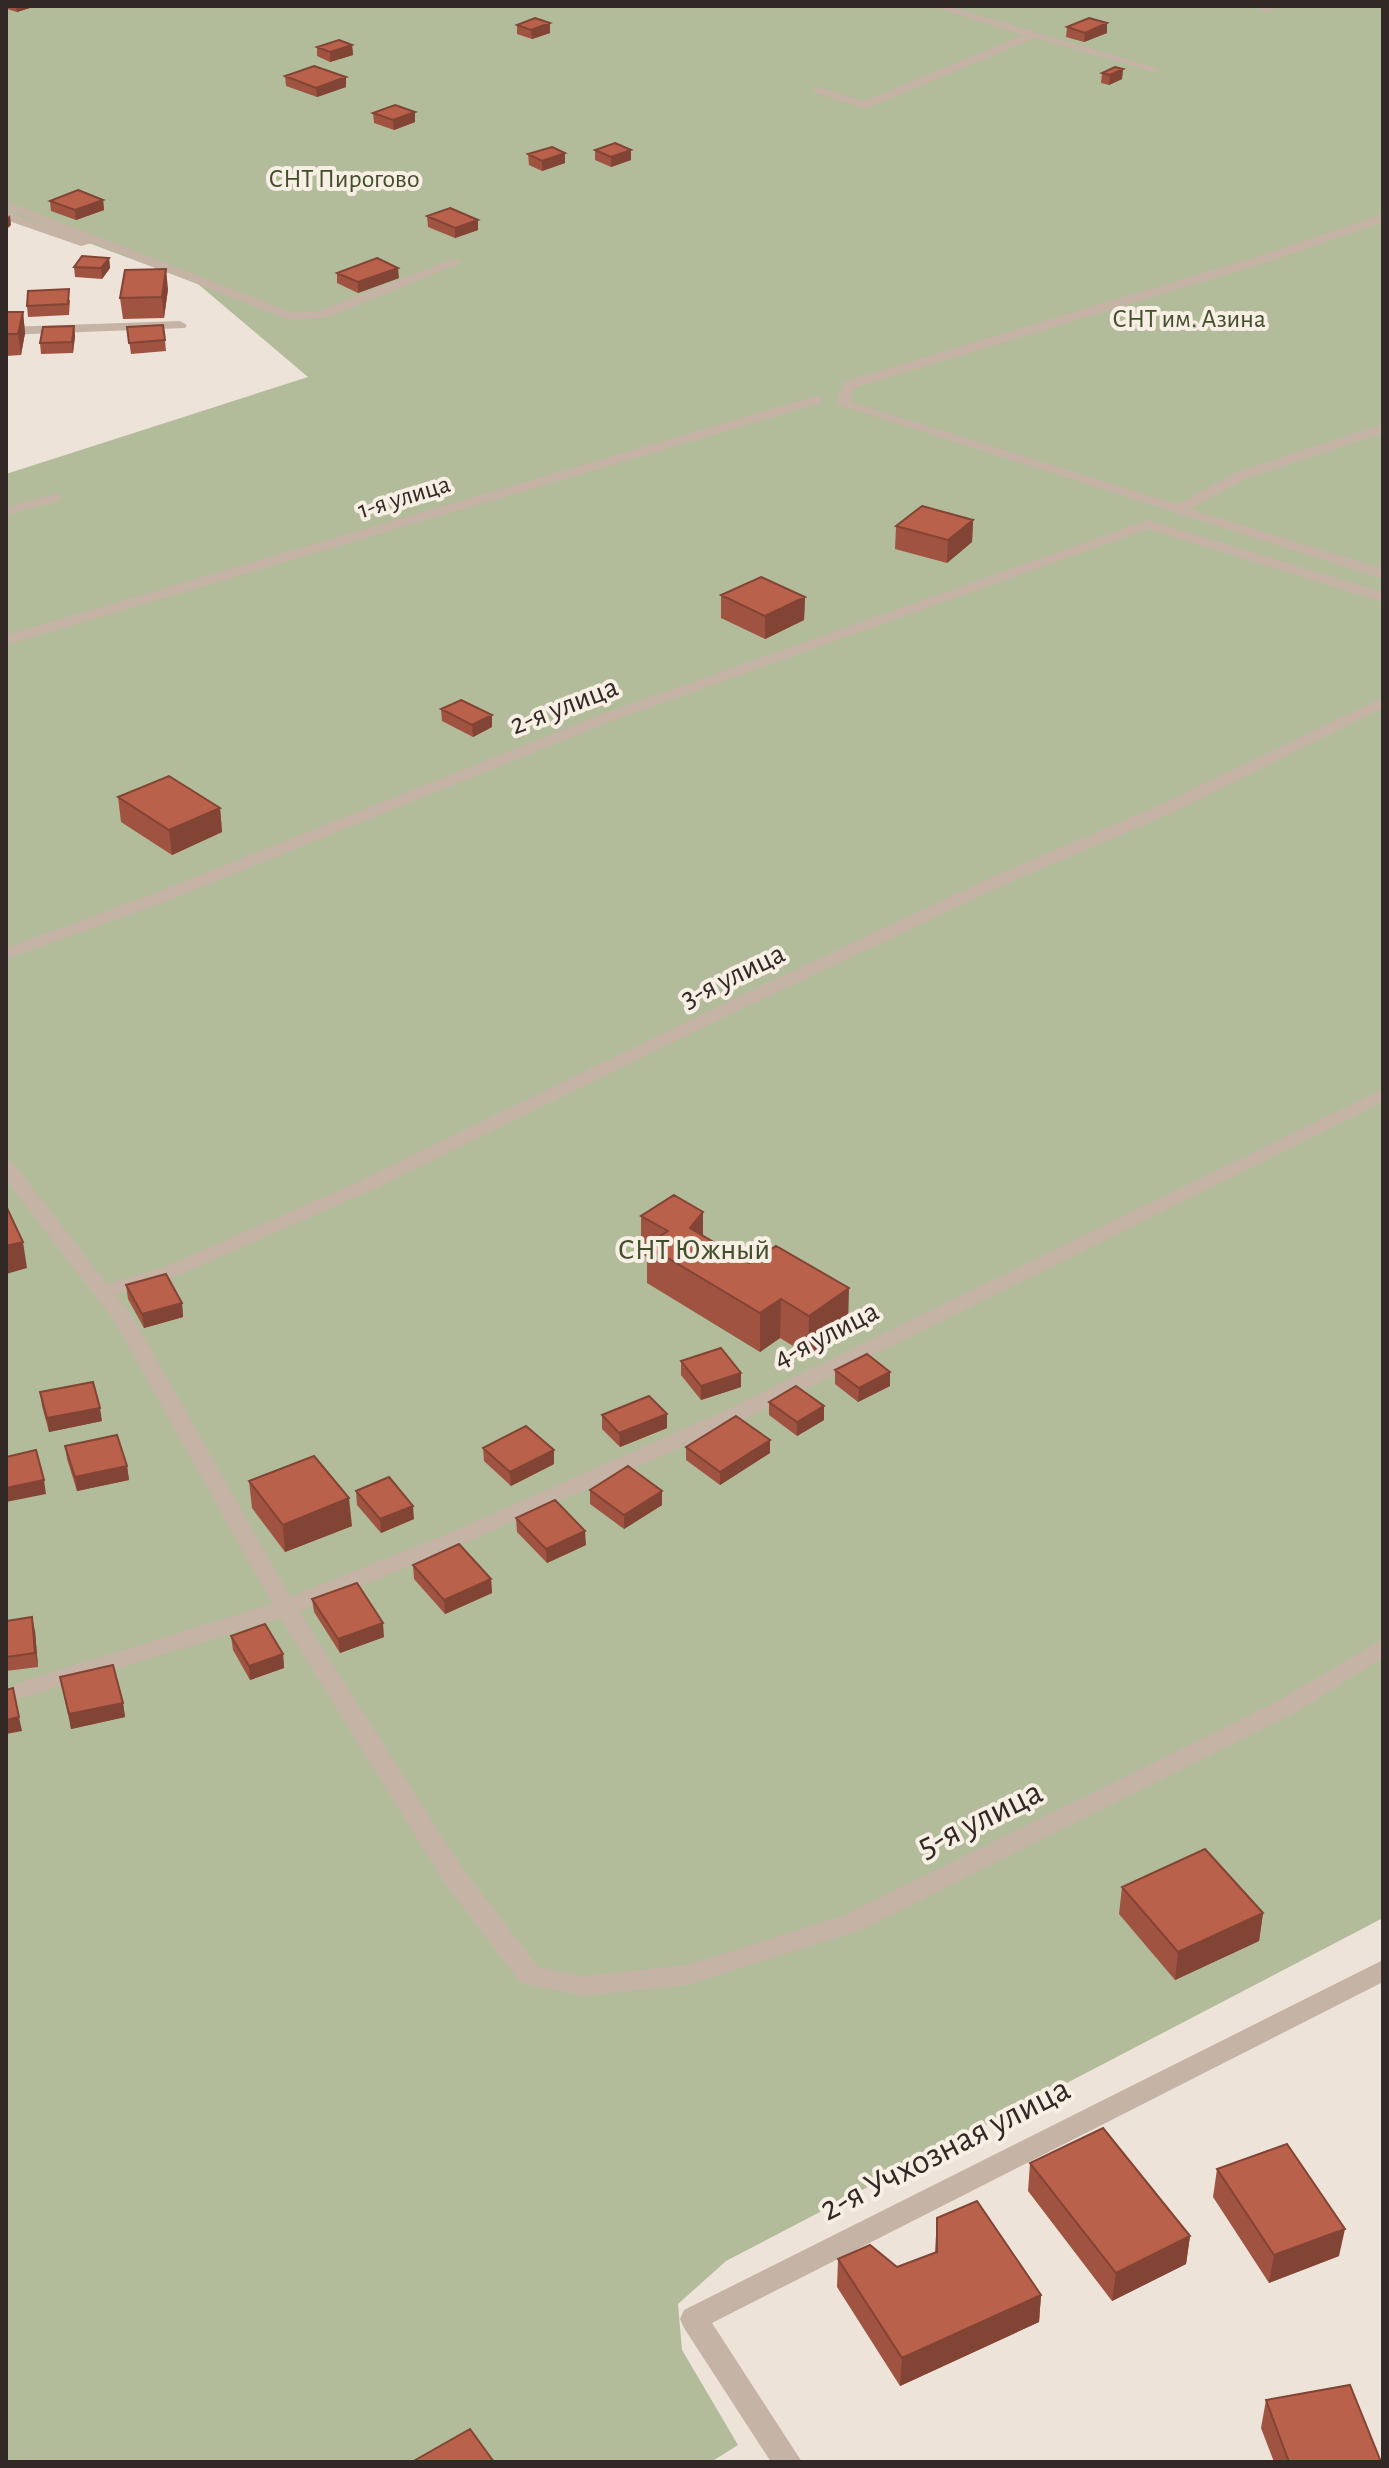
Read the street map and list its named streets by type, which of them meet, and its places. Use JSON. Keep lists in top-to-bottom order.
{
  "streets": {
    "street": [
      "1-я улица",
      "2-я улица",
      "3-я улица",
      "4-я улица",
      "5-я улица",
      "2-я Учхозная улица"
    ]
  },
  "crossings": [
    ["3-я улица", "5-я улица"],
    ["4-я улица", "5-я улица"]
  ],
  "parks": ["СНТ Пирогово", "СНТ им. Азина", "СНТ Южный"]
}
